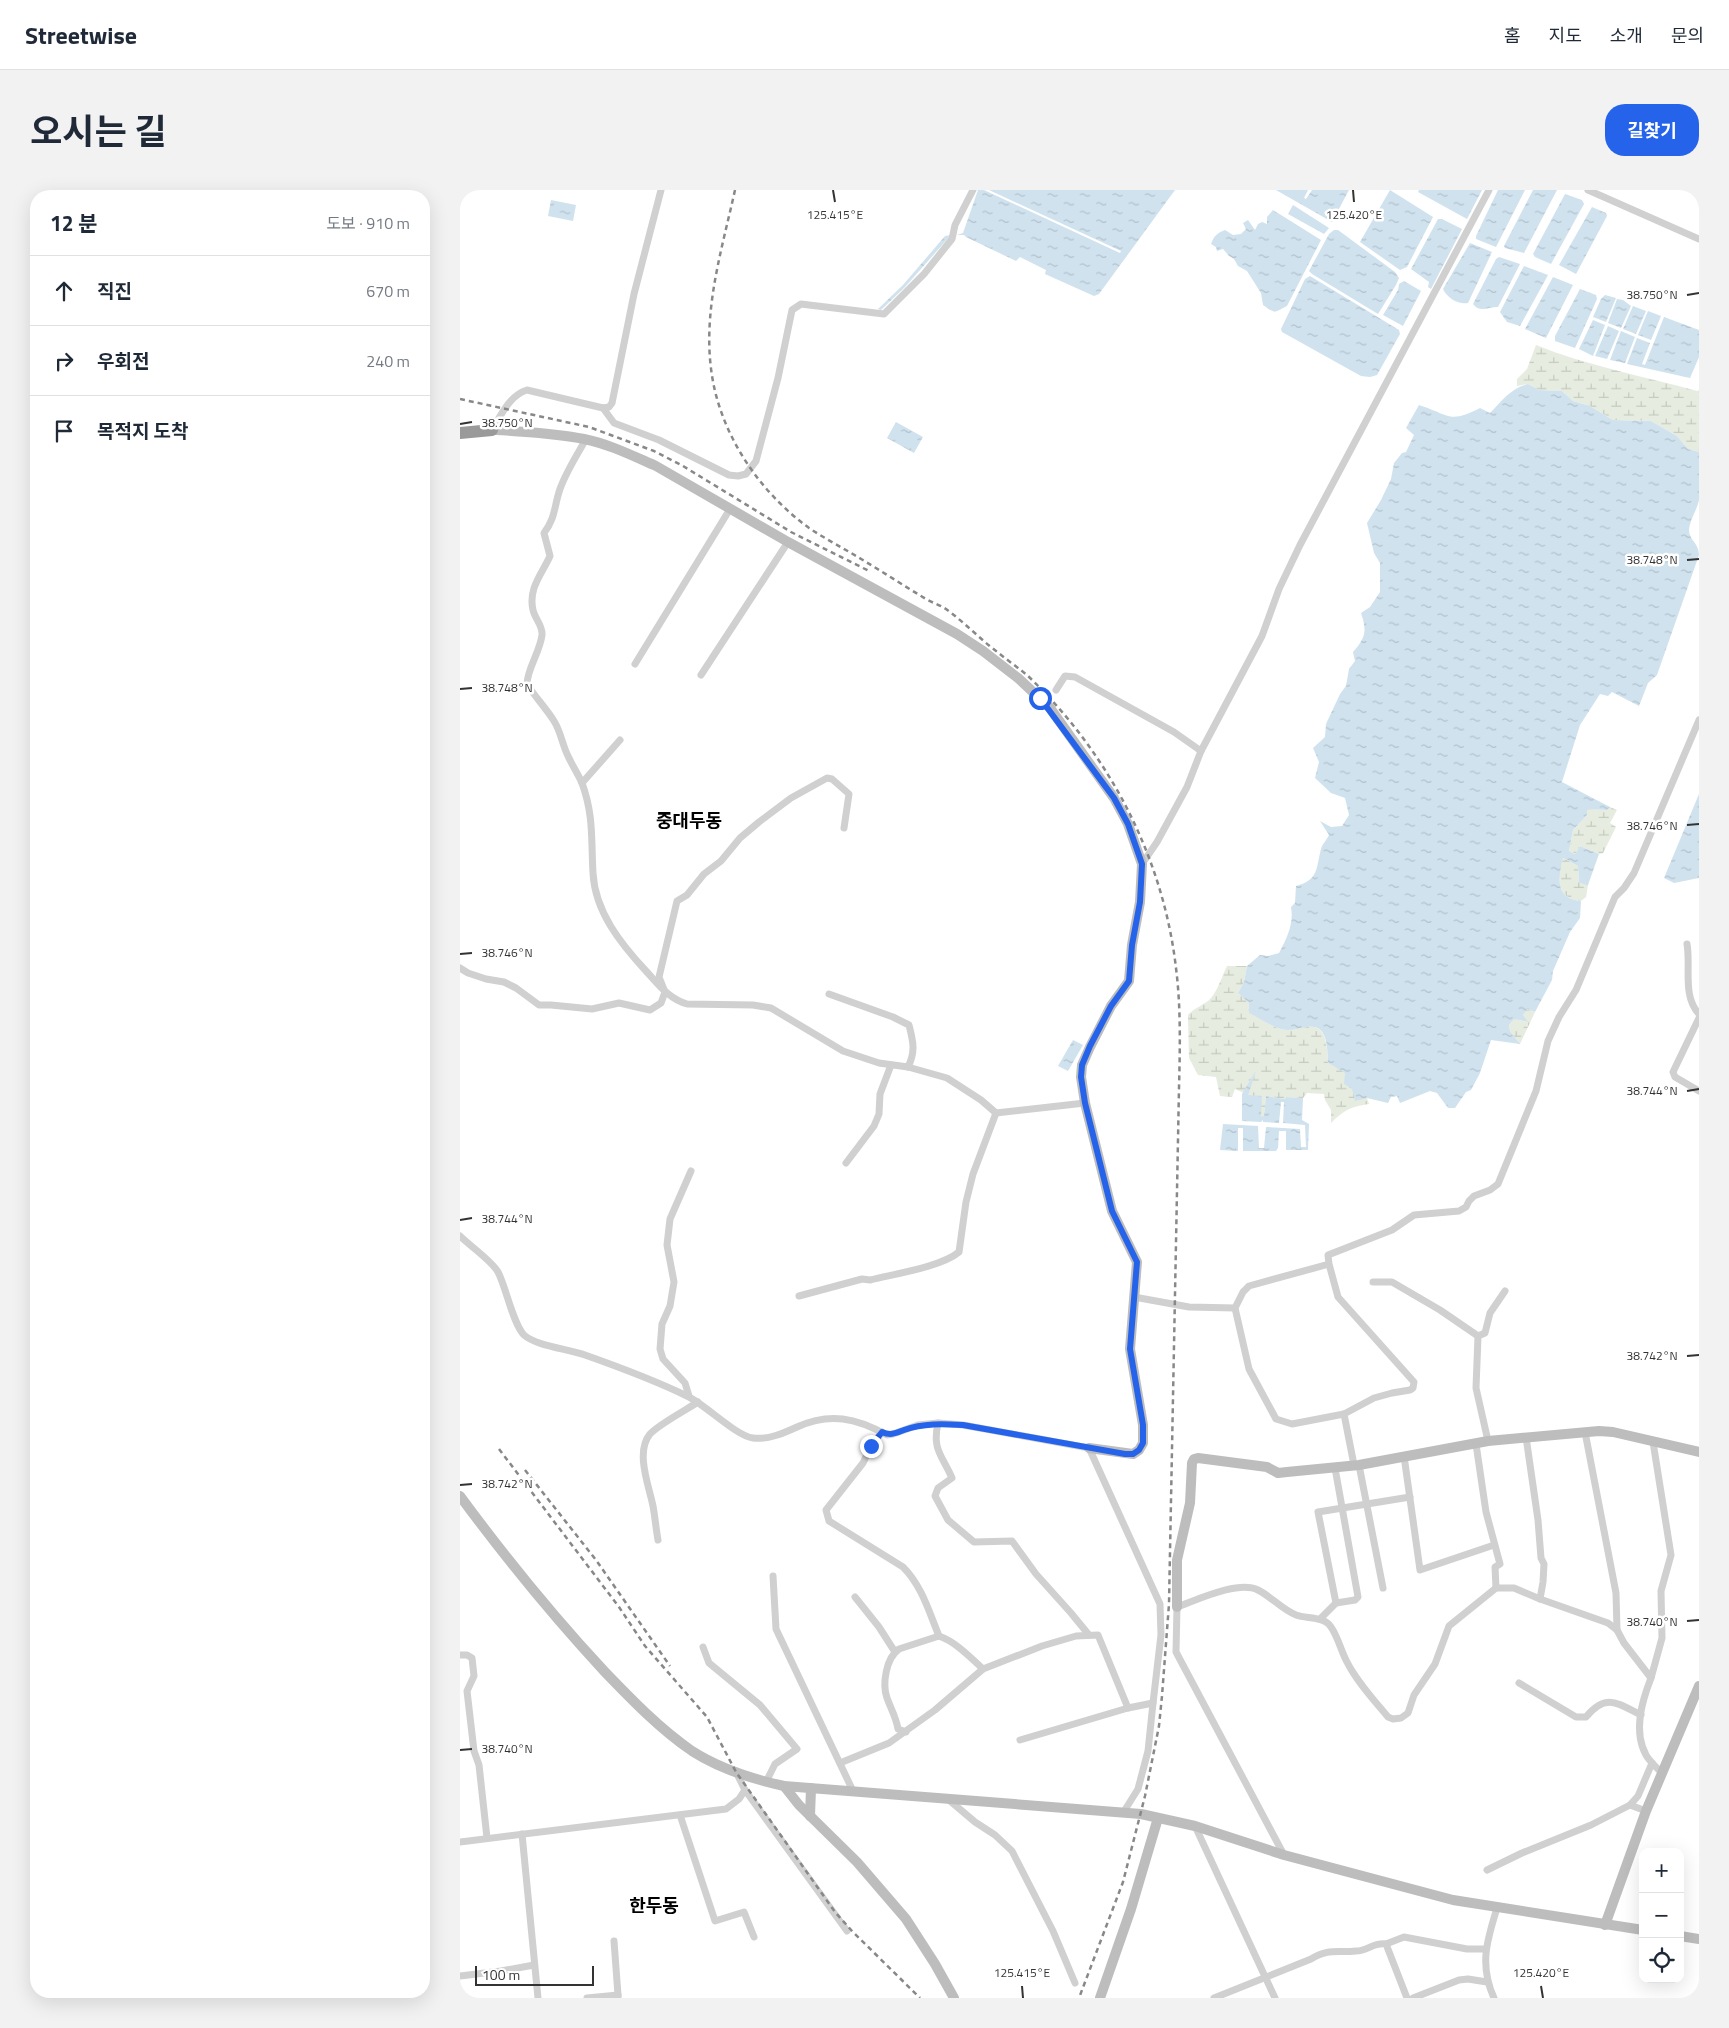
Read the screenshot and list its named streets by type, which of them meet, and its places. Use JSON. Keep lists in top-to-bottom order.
{
  "districts": ["중대두동", "한두동"],
  "scale_bar": "100 m",
  "page": {
    "header": "Streetwise",
    "nav": [
      "홈",
      "지도",
      "소개",
      "문의"
    ],
    "title": "오시는 길",
    "buttons": "길찾기",
    "heading": ["12 분", "도보 · 910 m"],
    "list": [
      ["직진", "670 m"],
      ["우회전", "240 m"],
      "목적지 도착"
    ],
    "map_buttons": ["+", "−"],
    "scale": "100 m"
  },
  "coordinates": [
    "125.415°E",
    "125.420°E",
    "38.750°N",
    "38.748°N",
    "38.746°N",
    "38.744°N",
    "38.742°N",
    "38.740°N"
  ]
}
